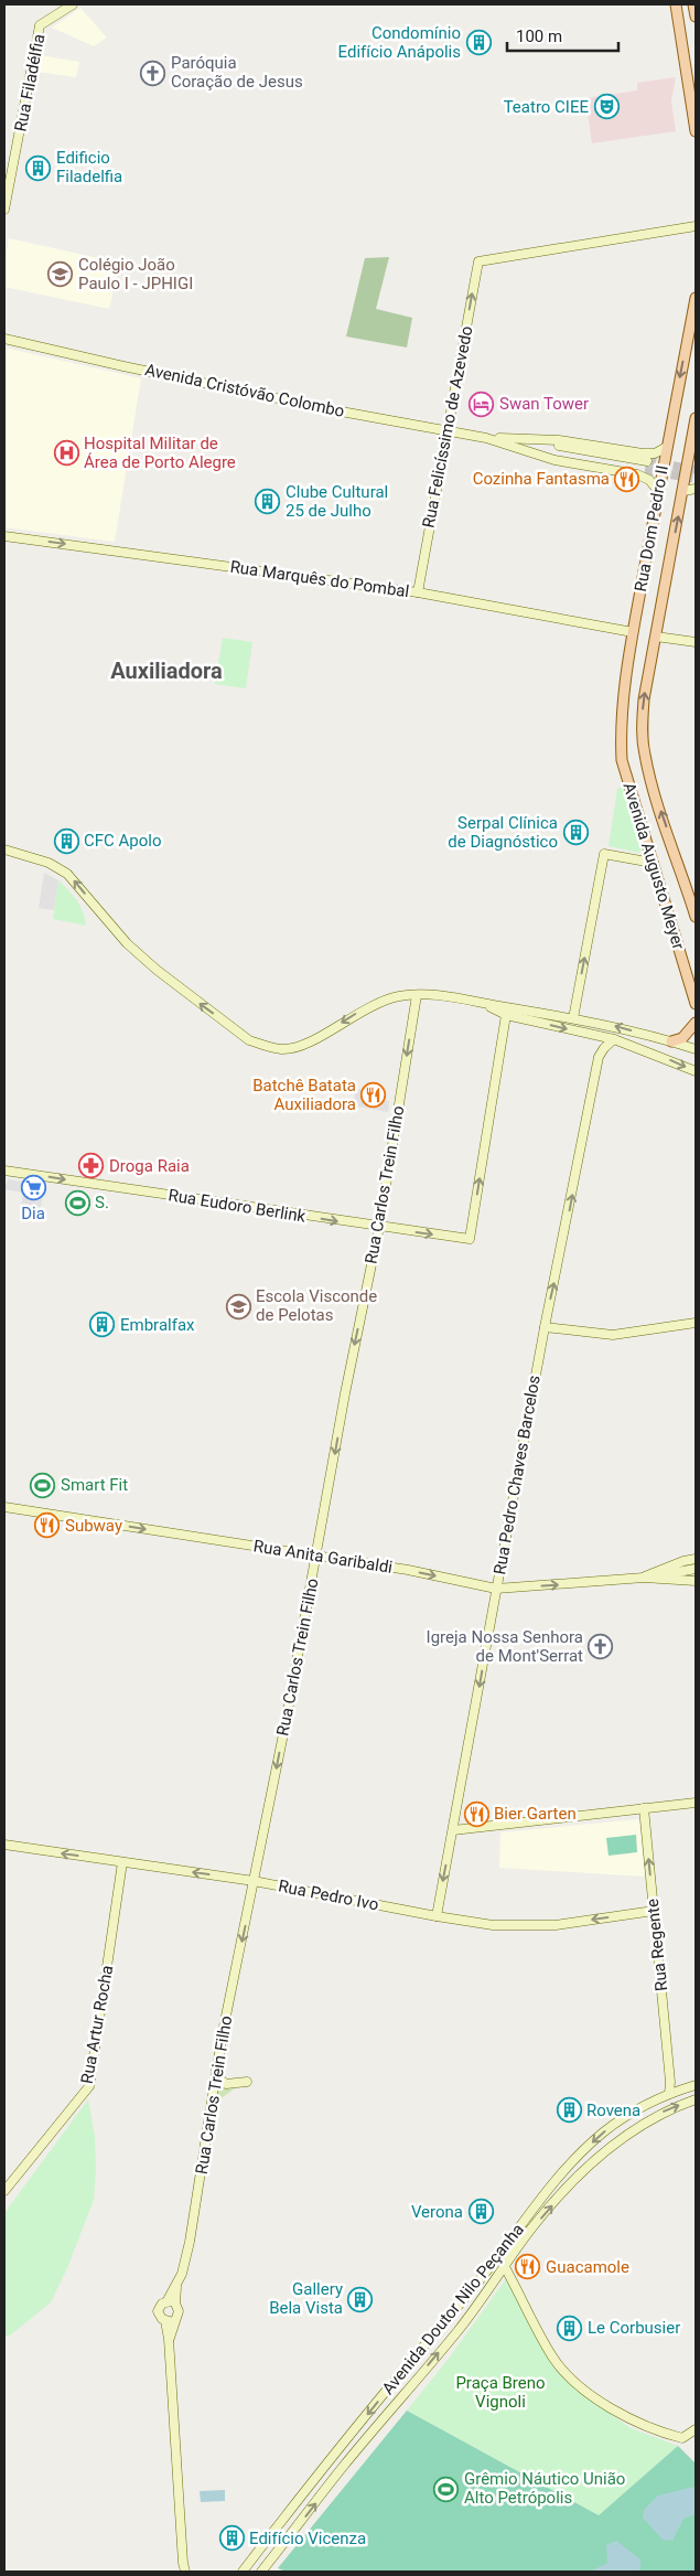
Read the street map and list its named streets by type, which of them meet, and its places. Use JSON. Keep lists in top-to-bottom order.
{
  "streets": {
    "main road": ["Rua Dom Pedro II", "Avenida Augusto Meyer"],
    "street": [
      "Rua Filadélfia",
      "Avenida Cristóvão Colombo",
      "Rua Felicíssimo de Azevedo",
      "Rua Marquês do Pombal",
      "Rua Carlos Trein Filho",
      "Rua Eudoro Berlink",
      "Rua Pedro Chaves Barcelos",
      "Rua Anita Garibaldi",
      "Rua Pedro Ivo",
      "Rua Regente",
      "Rua Artur Rocha",
      "Avenida Doutor Nilo Peçanha"
    ]
  },
  "crossings": [
    ["Avenida Cristóvão Colombo", "Rua Felicíssimo de Azevedo"],
    ["Avenida Cristóvão Colombo", "Rua Dom Pedro II"],
    ["Rua Felicíssimo de Azevedo", "Rua Marquês do Pombal"],
    ["Rua Dom Pedro II", "Rua Marquês do Pombal"],
    ["Rua Dom Pedro II", "Avenida Augusto Meyer"],
    ["Rua Carlos Trein Filho", "Rua Eudoro Berlink"],
    ["Rua Carlos Trein Filho", "Rua Anita Garibaldi"],
    ["Rua Carlos Trein Filho", "Rua Pedro Ivo"],
    ["Rua Pedro Chaves Barcelos", "Rua Anita Garibaldi"],
    ["Rua Pedro Chaves Barcelos", "Rua Pedro Ivo"],
    ["Rua Pedro Ivo", "Rua Regente"],
    ["Rua Pedro Ivo", "Rua Artur Rocha"],
    ["Rua Regente", "Avenida Doutor Nilo Peçanha"]
  ],
  "one_way": [
    "Rua Felicíssimo de Azevedo",
    "Rua Marquês do Pombal",
    "Rua Carlos Trein Filho",
    "Rua Anita Garibaldi",
    "Rua Pedro Ivo",
    "Rua Regente"
  ],
  "districts": ["Auxiliadora"],
  "parks": ["Praça Breno Vignoli"],
  "places": {
    "building": [
      "Condomínio Edifício Anápolis",
      "Edificio Filadelfia",
      "Clube Cultural 25 de Julho",
      "Serpal Clínica de Diagnóstico",
      "CFC Apolo",
      "Embralfax",
      "Rovena",
      "Verona",
      "Gallery Bela Vista",
      "Le Corbusier",
      "Edifício Vicenza"
    ],
    "church": ["Paróquia Coração de Jesus", "Igreja Nossa Senhora de Mont'Serrat"],
    "theatre": ["Teatro CIEE"],
    "school or university": ["Colégio João Paulo I - JPHIGI", "Escola Visconde de Pelotas"],
    "hotel": ["Swan Tower"],
    "hospital": ["Hospital Militar de Área de Porto Alegre"],
    "restaurant": [
      "Cozinha Fantasma",
      "Batchê Batata Auxiliadora",
      "Subway",
      "Bier Garten",
      "Guacamole"
    ],
    "pharmacy": ["Droga Raia"],
    "supermarket": ["Dia"],
    "sports": ["S.", "Smart Fit", "Grêmio Náutico União Alto Petrópolis"]
  },
  "scale_bar": "100 m"
}
